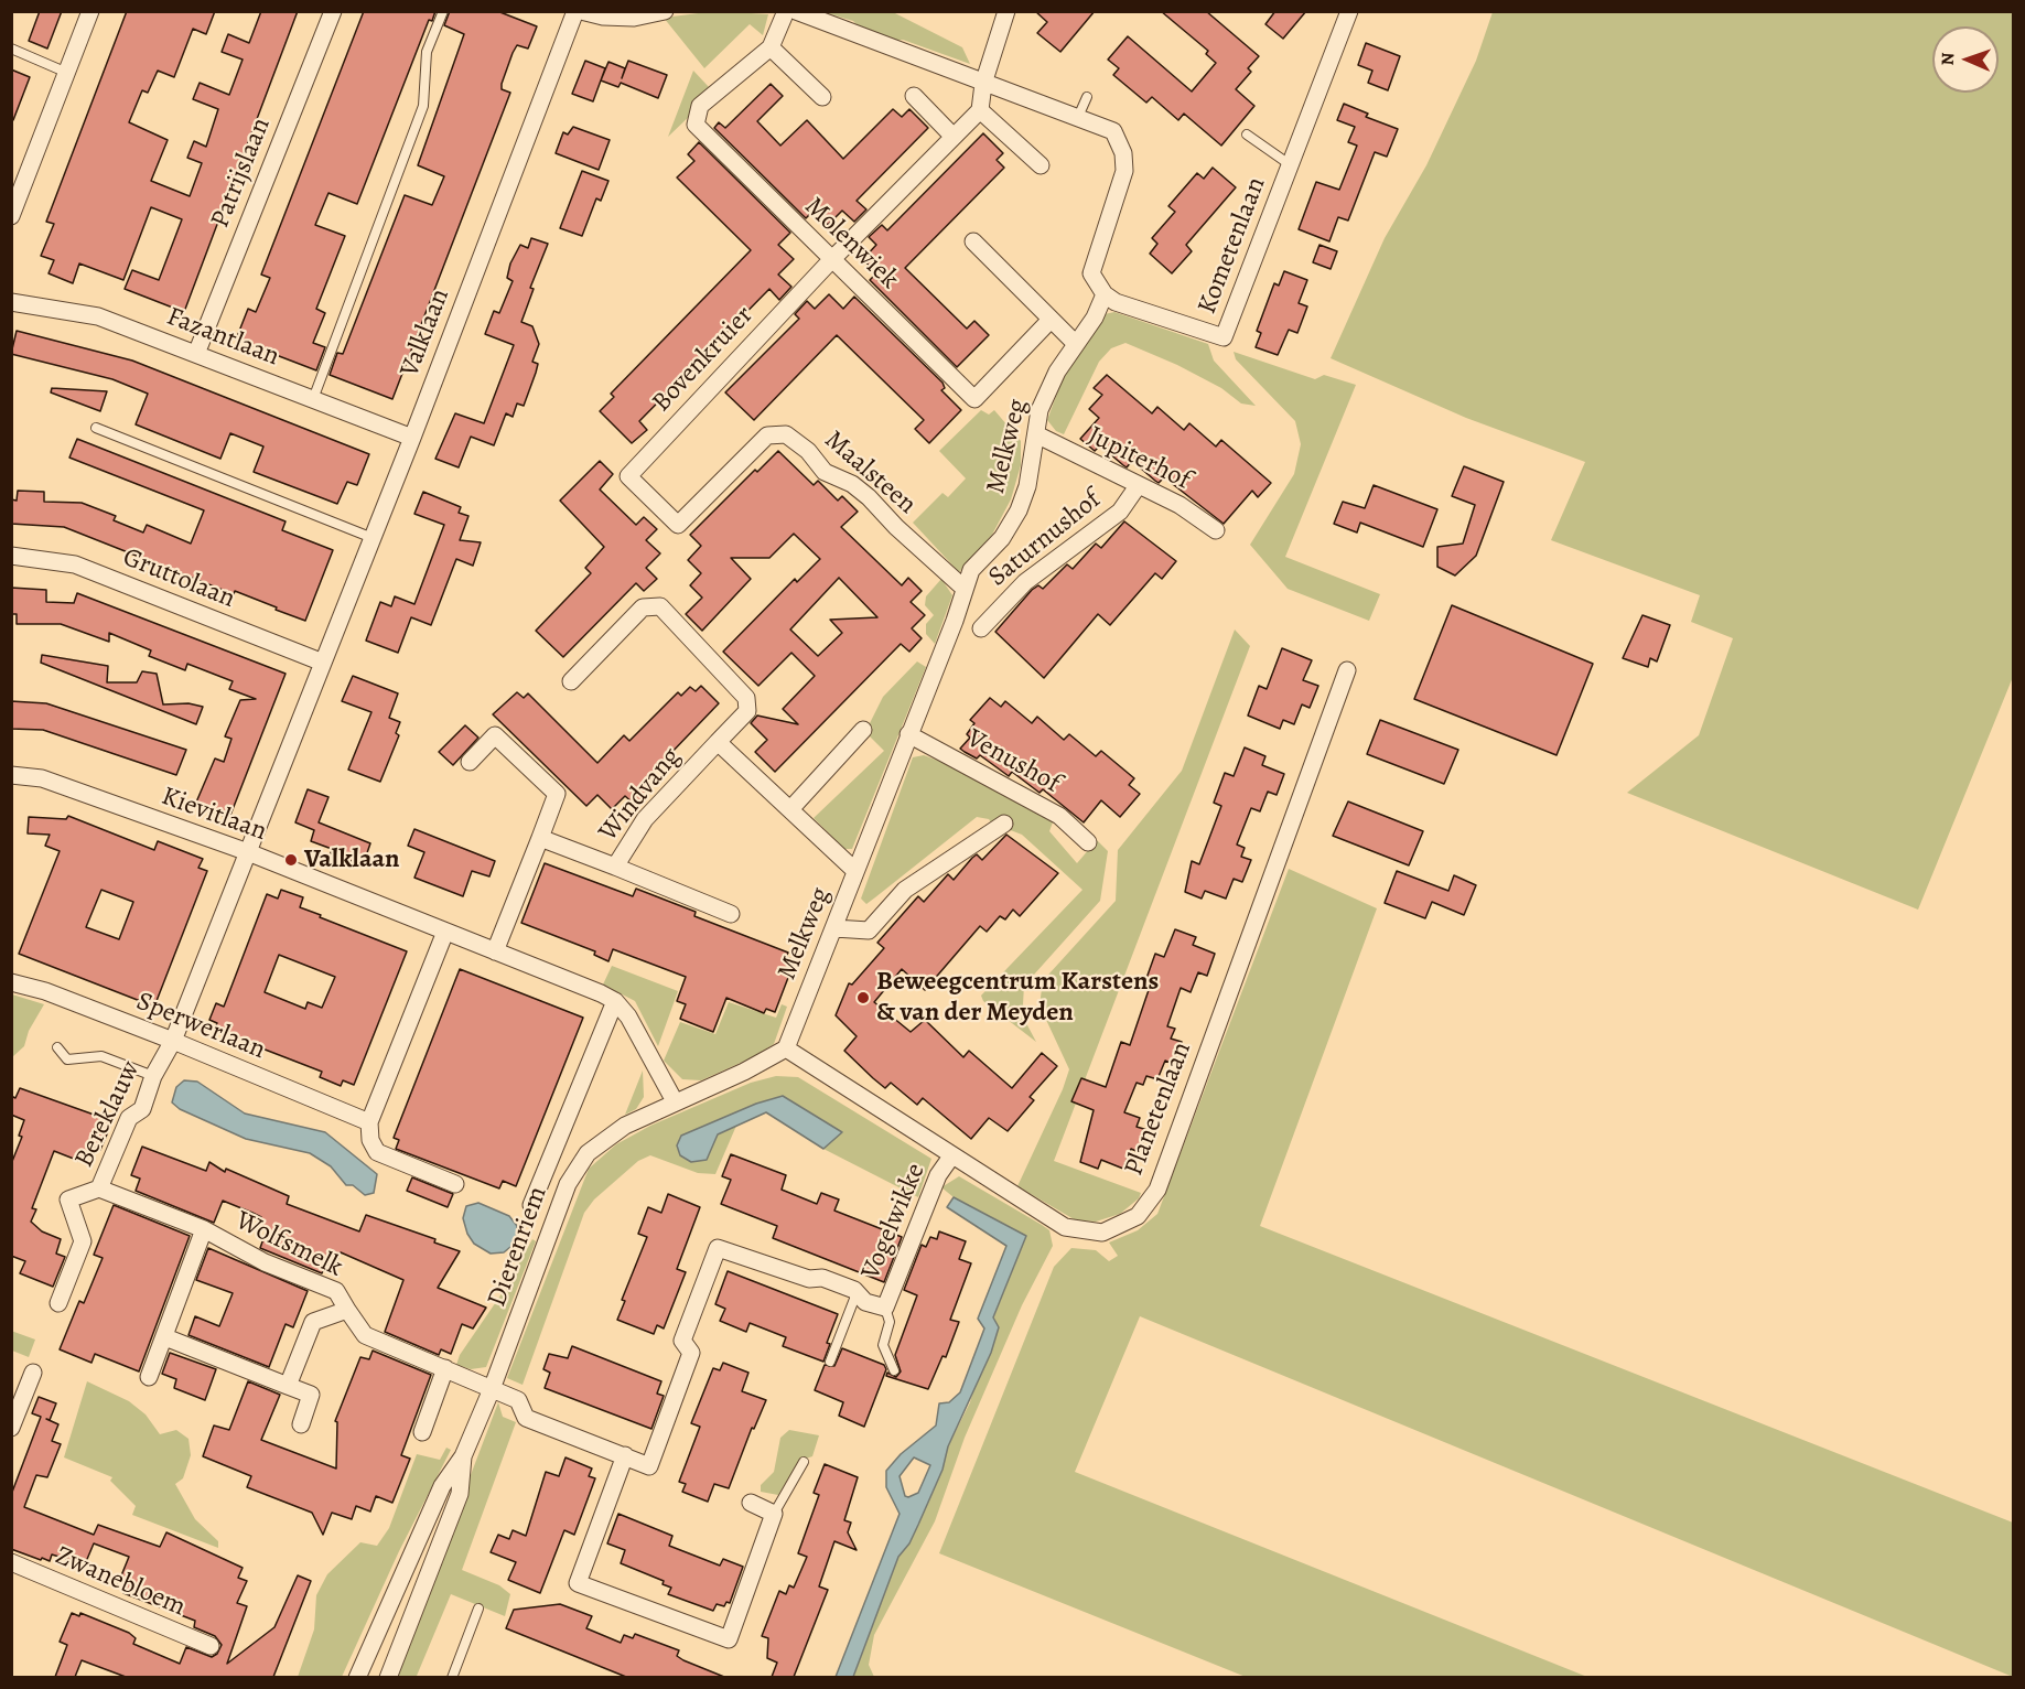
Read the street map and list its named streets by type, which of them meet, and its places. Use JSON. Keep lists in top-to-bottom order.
{
  "streets": {
    "street": [
      "Patrijslaan",
      "Molenwiek",
      "Kometenlaan",
      "Valklaan",
      "Fazantlaan",
      "Bovenkruier",
      "Melkweg",
      "Jupiterhof",
      "Maalsteen",
      "Saturnushof",
      "Gruttolaan",
      "Venushof",
      "Windvang",
      "Kievitlaan",
      "Sperwerlaan",
      "Planetenlaan",
      "Bereklauw",
      "Vogelwikke",
      "Wolfsmelk",
      "Dierenriem",
      "Zwanebloem"
    ]
  },
  "crossings": [
    ["Patrijslaan", "Fazantlaan"],
    ["Molenwiek", "Bovenkruier"],
    ["Kometenlaan", "Melkweg"],
    ["Valklaan", "Fazantlaan"],
    ["Valklaan", "Gruttolaan"],
    ["Valklaan", "Kievitlaan"],
    ["Valklaan", "Sperwerlaan"],
    ["Valklaan", "Bereklauw"],
    ["Bovenkruier", "Maalsteen"],
    ["Melkweg", "Jupiterhof"],
    ["Melkweg", "Maalsteen"],
    ["Melkweg", "Venushof"],
    ["Melkweg", "Windvang"],
    ["Melkweg", "Planetenlaan"],
    ["Melkweg", "Dierenriem"],
    ["Jupiterhof", "Saturnushof"],
    ["Sperwerlaan", "Bereklauw"],
    ["Planetenlaan", "Vogelwikke"],
    ["Planetenlaan", "Dierenriem"],
    ["Bereklauw", "Wolfsmelk"],
    ["Vogelwikke", "Wolfsmelk"],
    ["Vogelwikke", "Dierenriem"]
  ],
  "places": ["Valklaan", "Beweegcentrum Karstens & van der Meyden"],
  "north": "left"
}
